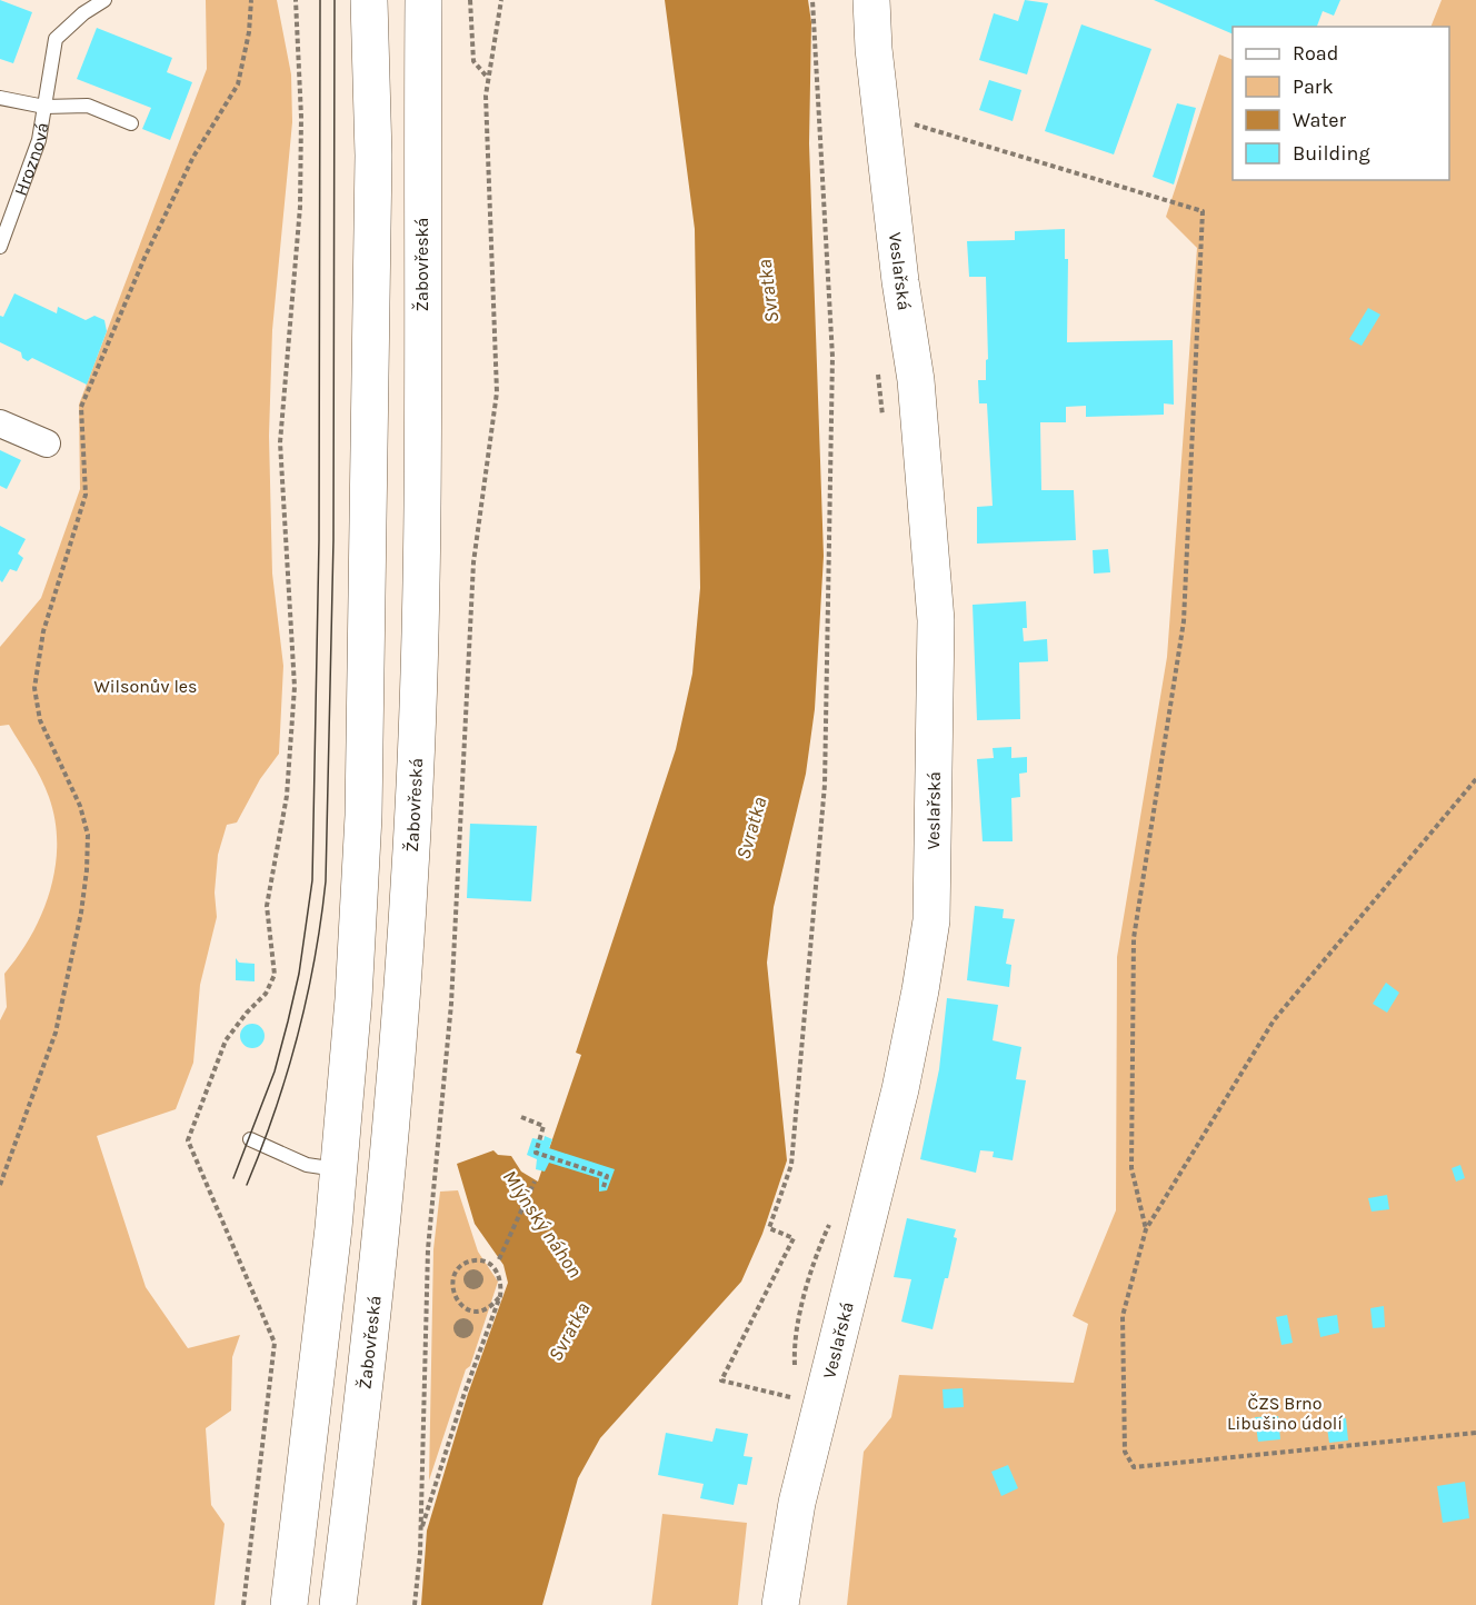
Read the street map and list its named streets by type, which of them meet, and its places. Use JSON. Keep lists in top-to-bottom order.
{
  "streets": {
    "main road": ["Žabovřeská", "Veslařská"],
    "lane": ["Hroznová"]
  },
  "water": ["Svratka", "Mlýnský náhon"],
  "parks": ["Wilsonův les", "ČZS Brno Libušino údolí"],
  "legend": [
    "Road",
    "Park",
    "Water",
    "Building"
  ]
}
